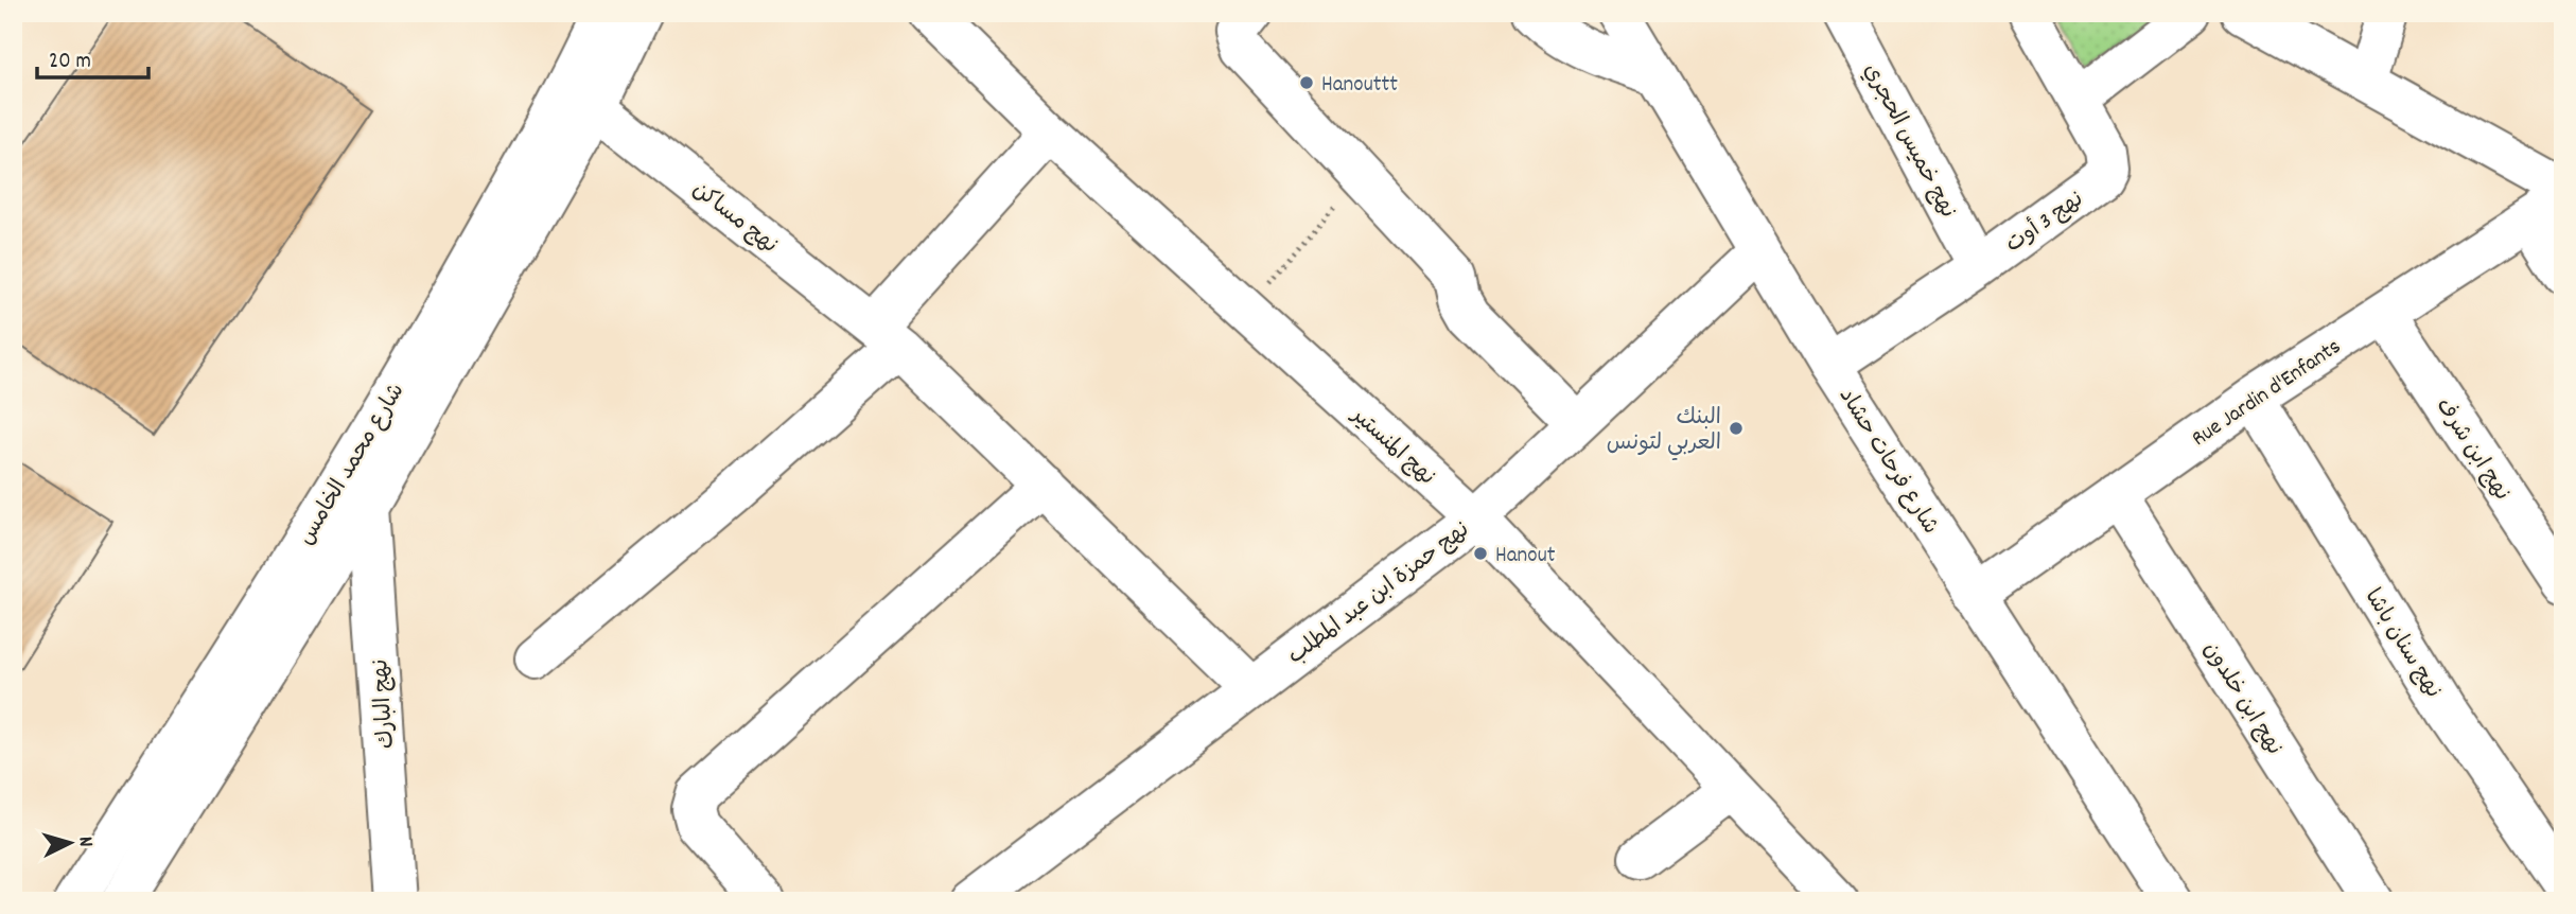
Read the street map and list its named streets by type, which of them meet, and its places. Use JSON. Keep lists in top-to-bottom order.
{
  "streets": {
    "street": [
      "نهج خميس الحجري",
      "نهج مساكن",
      "نهج 3 أوت",
      "Rue Jardin d'Enfants",
      "نهج المنستير",
      "نهج ابن شرف",
      "شارع فرحات حشاد",
      "شارع محمد الخامس",
      "نهج حمزة ابن عبد المطلب",
      "نهج سنان باشا",
      "نهج ابن خلدون",
      "نهج البارك"
    ]
  },
  "crossings": [
    ["نهج خميس الحجري", "نهج 3 أوت"],
    ["نهج مساكن", "نهج حمزة ابن عبد المطلب"],
    ["نهج 3 أوت", "شارع فرحات حشاد"],
    ["Rue Jardin d'Enfants", "نهج ابن شرف"],
    ["Rue Jardin d'Enfants", "شارع فرحات حشاد"],
    ["Rue Jardin d'Enfants", "نهج سنان باشا"],
    ["Rue Jardin d'Enfants", "نهج ابن خلدون"],
    ["نهج المنستير", "نهج حمزة ابن عبد المطلب"],
    ["شارع فرحات حشاد", "نهج حمزة ابن عبد المطلب"]
  ],
  "places": ["Hanouttt", "البنك العربي لتونس", "Hanout"],
  "scale_bar": "20 m",
  "north": "right"
}
